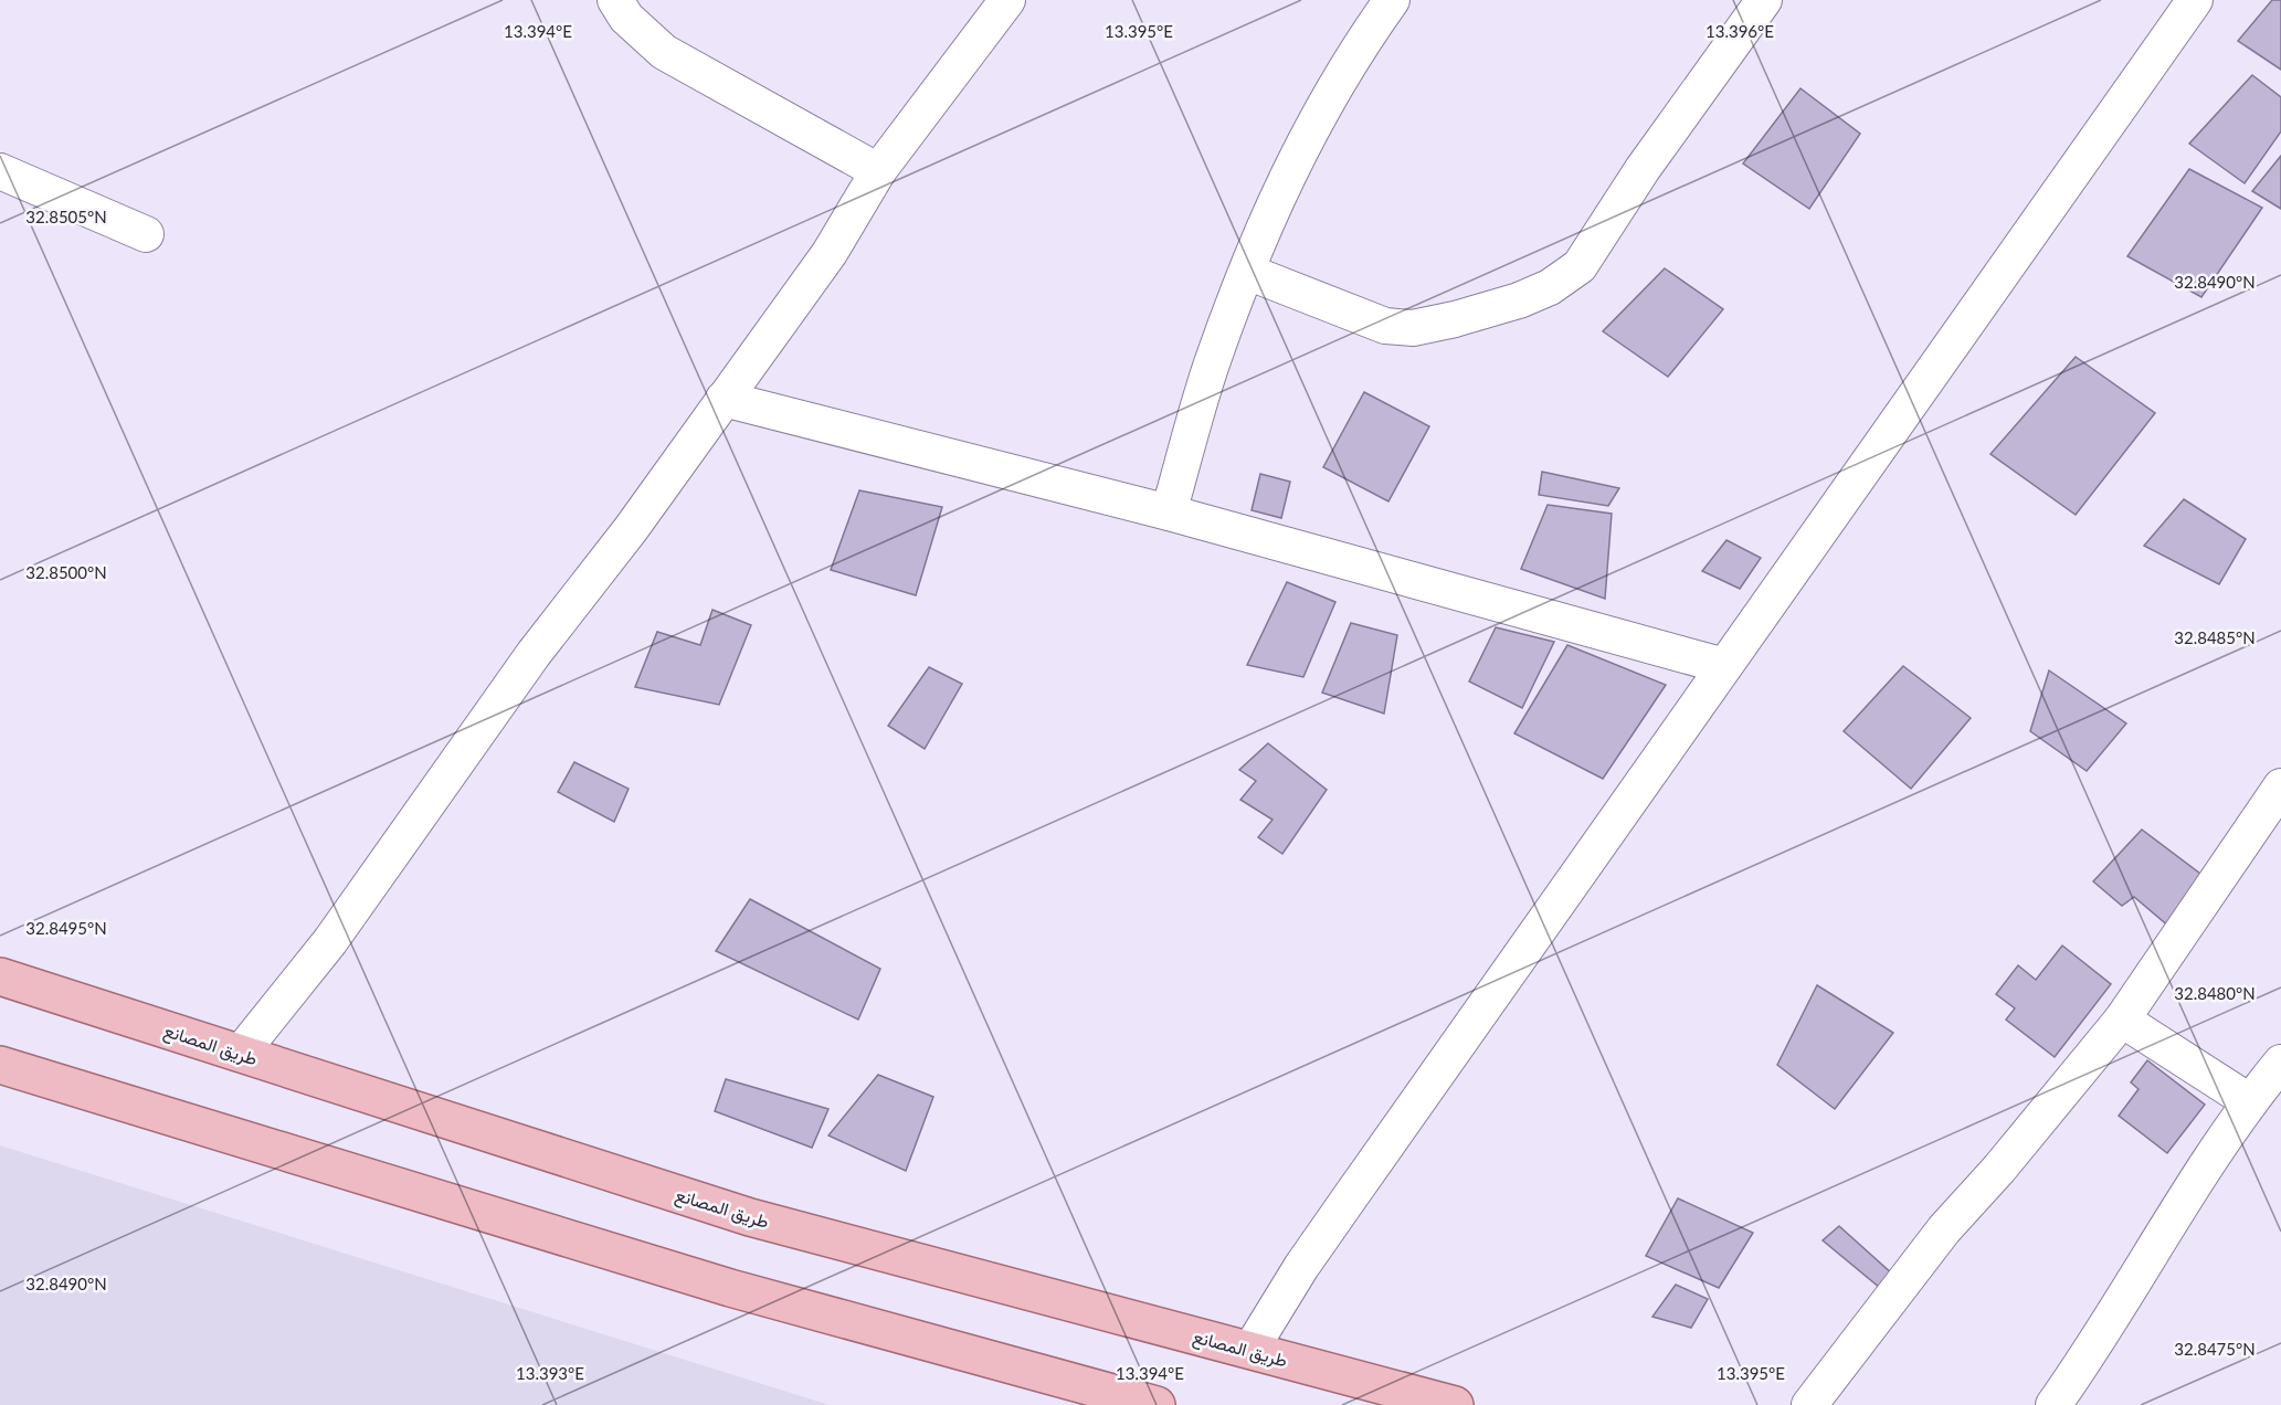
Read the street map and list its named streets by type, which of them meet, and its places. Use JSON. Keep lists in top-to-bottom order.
{
  "streets": {
    "main road": ["طريق المصانع"]
  },
  "coordinates": [
    "13.394°E",
    "13.395°E",
    "13.396°E",
    "32.8505°N",
    "32.8490°N",
    "32.8500°N",
    "32.8485°N",
    "32.8495°N",
    "32.8480°N",
    "32.8475°N",
    "13.393°E"
  ]
}
